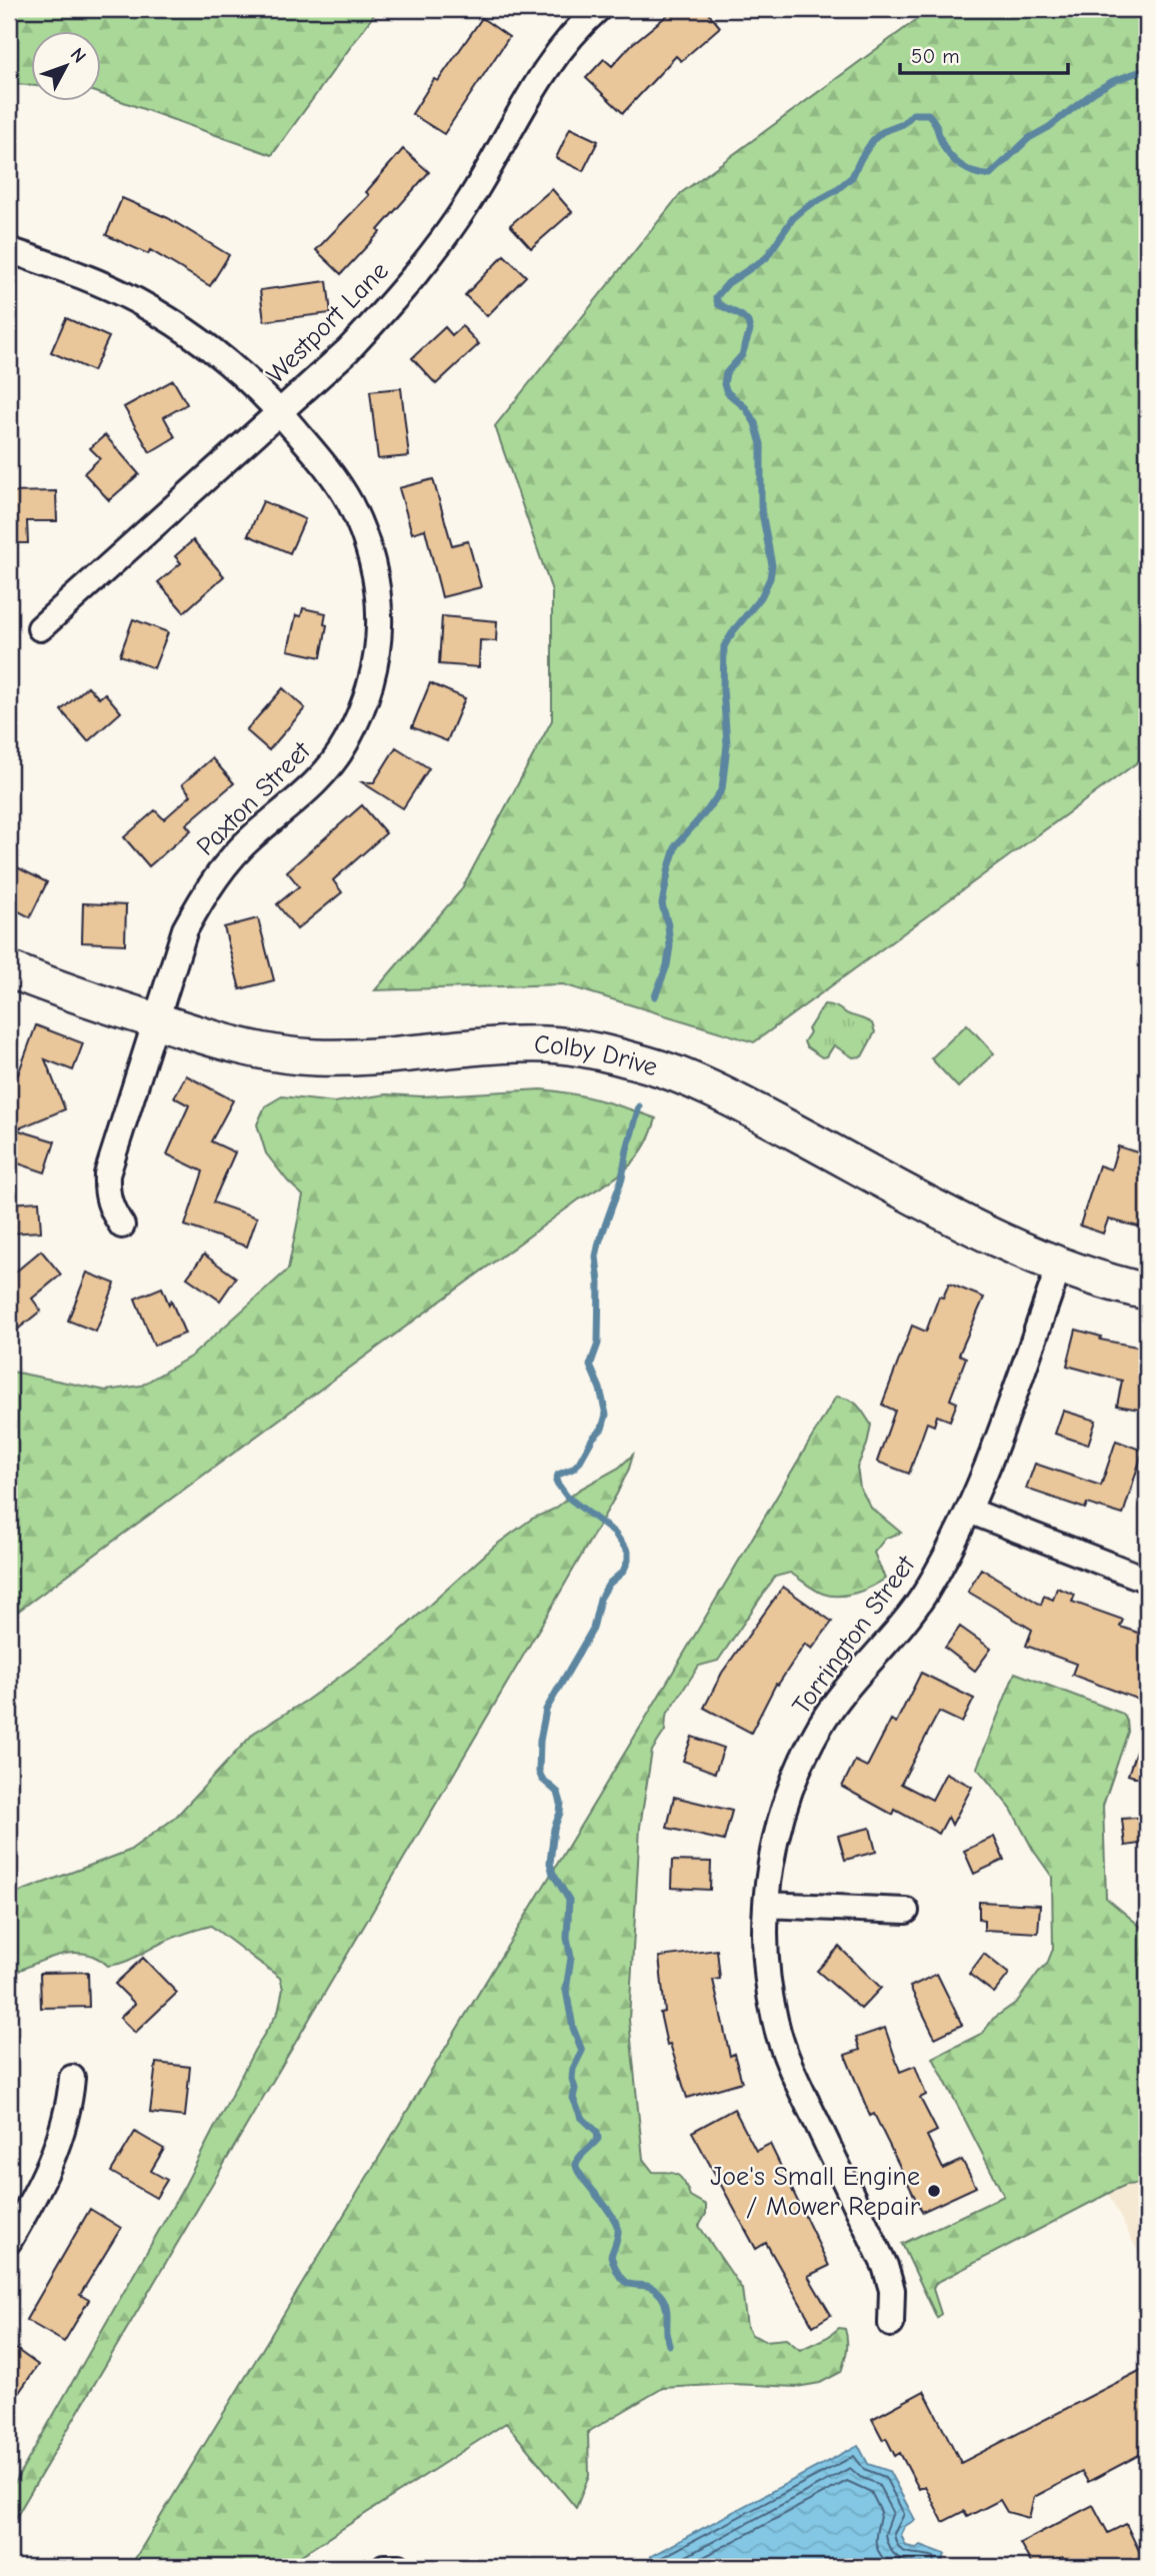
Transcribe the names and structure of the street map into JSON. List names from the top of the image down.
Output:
{
  "streets": {
    "street": [
      "Westport Lane",
      "Paxton Street",
      "Colby Drive",
      "Torrington Street"
    ]
  },
  "crossings": [
    ["Westport Lane", "Paxton Street"],
    ["Paxton Street", "Colby Drive"],
    ["Colby Drive", "Torrington Street"]
  ],
  "places": ["Joe's Small Engine / Mower Repair"],
  "scale_bar": "50 m",
  "north": "top right"
}
